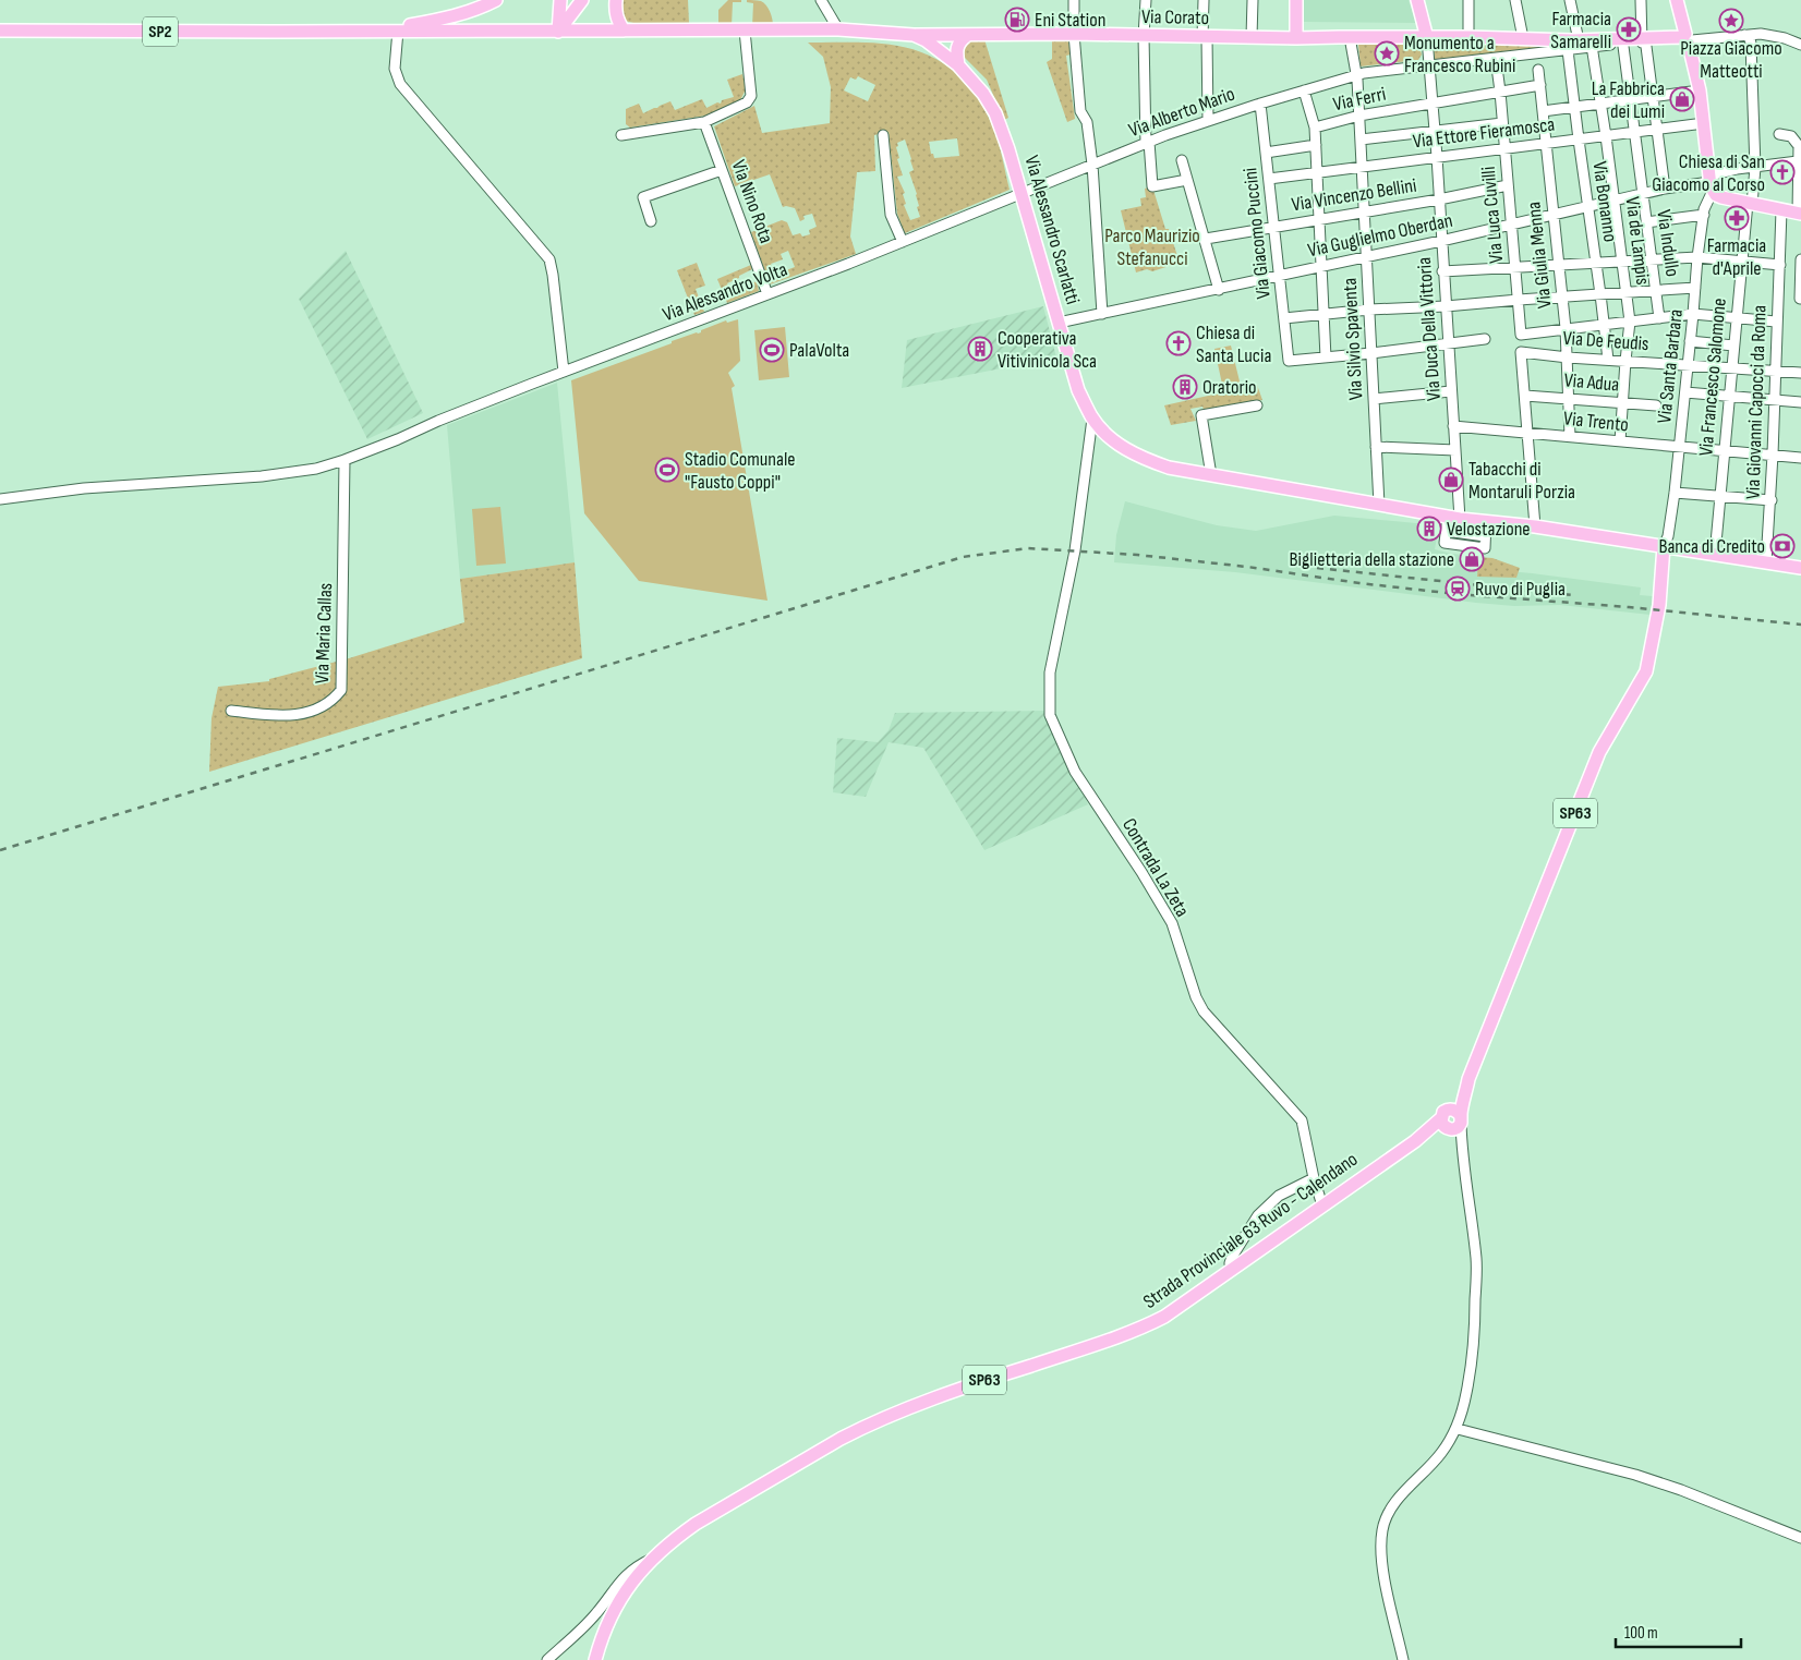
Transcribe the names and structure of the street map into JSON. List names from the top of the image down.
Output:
{
  "streets": {
    "main road": [
      "Via Corato",
      "SP2",
      "Via Alessandro Scarlatti",
      "SP63",
      "Strada Provinciale 63 Ruvo - Calendano"
    ],
    "street": [
      "Via Ferri",
      "Via Alberto Mario",
      "Via Ettore Fieramosca",
      "Via Vincenzo Bellini",
      "Via Nino Rota",
      "Via Bonanno",
      "Via Luca Cuvilli",
      "Via Giacomo Puccini",
      "Via Guglielmo Oberdan",
      "Via de Lampis",
      "Via Indullo",
      "Via Giulia Menna",
      "Via Alessandro Volta",
      "Via Duca Della Vittoria",
      "Via Silvio Spaventa",
      "Via De Feudis",
      "Via Santa Barbara",
      "Via Francesco Salomone",
      "Via Adua",
      "Via Giovanni Capocci da Roma",
      "Via Trento",
      "Via Maria Callas",
      "Contrada La Zeta"
    ]
  },
  "crossings": [
    ["Via Corato", "Via Alberto Mario"],
    ["Via Corato", "Via Bonanno"],
    ["Via Corato", "Via Alessandro Scarlatti"],
    ["Via Corato", "Via Indullo"],
    ["Via Corato", "Via Duca Della Vittoria"],
    ["Via Corato", "Via Silvio Spaventa"],
    ["SP2", "Via Alessandro Scarlatti"],
    ["Via Ferri", "Via Luca Cuvilli"],
    ["Via Ferri", "Via Giulia Menna"],
    ["Via Ferri", "Via Duca Della Vittoria"],
    ["Via Ferri", "Via Silvio Spaventa"],
    ["Via Alberto Mario", "Via Bonanno"],
    ["Via Alberto Mario", "Via Luca Cuvilli"],
    ["Via Alberto Mario", "Via Alessandro Scarlatti"],
    ["Via Alberto Mario", "Via Giacomo Puccini"],
    ["Via Alberto Mario", "Via de Lampis"],
    ["Via Alberto Mario", "Via Indullo"],
    ["Via Alberto Mario", "Via Alessandro Volta"],
    ["Via Alberto Mario", "Via Duca Della Vittoria"],
    ["Via Alberto Mario", "Via Silvio Spaventa"],
    ["Via Ettore Fieramosca", "Via Bonanno"],
    ["Via Ettore Fieramosca", "Via Luca Cuvilli"],
    ["Via Ettore Fieramosca", "Via Giacomo Puccini"],
    ["Via Ettore Fieramosca", "Via de Lampis"],
    ["Via Ettore Fieramosca", "Via Indullo"],
    ["Via Ettore Fieramosca", "Via Giulia Menna"],
    ["Via Ettore Fieramosca", "Via Duca Della Vittoria"],
    ["Via Ettore Fieramosca", "Via Silvio Spaventa"],
    ["Via Vincenzo Bellini", "Via Luca Cuvilli"],
    ["Via Vincenzo Bellini", "Via Giacomo Puccini"],
    ["Via Vincenzo Bellini", "Via Duca Della Vittoria"],
    ["Via Vincenzo Bellini", "Via Silvio Spaventa"],
    ["Via Nino Rota", "Via Alessandro Volta"],
    ["Via Bonanno", "Via Guglielmo Oberdan"],
    ["Via Bonanno", "Via De Feudis"],
    ["Via Luca Cuvilli", "Via Guglielmo Oberdan"],
    ["Via Luca Cuvilli", "Via Giulia Menna"],
    ["Via Alessandro Scarlatti", "Via Guglielmo Oberdan"],
    ["Via Alessandro Scarlatti", "Via Alessandro Volta"],
    ["Via Alessandro Scarlatti", "Via Duca Della Vittoria"],
    ["Via Alessandro Scarlatti", "Via Silvio Spaventa"],
    ["Via Alessandro Scarlatti", "Via Santa Barbara"],
    ["Via Alessandro Scarlatti", "Via Francesco Salomone"],
    ["Via Alessandro Scarlatti", "Via Giovanni Capocci da Roma"],
    ["Via Alessandro Scarlatti", "SP63"],
    ["Via Alessandro Scarlatti", "Contrada La Zeta"],
    ["Via Giacomo Puccini", "Via Guglielmo Oberdan"],
    ["Via Guglielmo Oberdan", "Via de Lampis"],
    ["Via Guglielmo Oberdan", "Via Indullo"],
    ["Via Guglielmo Oberdan", "Via Giulia Menna"],
    ["Via Guglielmo Oberdan", "Via Duca Della Vittoria"],
    ["Via Guglielmo Oberdan", "Via Silvio Spaventa"],
    ["Via Guglielmo Oberdan", "Via Santa Barbara"],
    ["Via Guglielmo Oberdan", "Via Francesco Salomone"],
    ["Via de Lampis", "Via De Feudis"],
    ["Via de Lampis", "Via Adua"],
    ["Via de Lampis", "Via Trento"],
    ["Via Giulia Menna", "Via De Feudis"],
    ["Via Giulia Menna", "Via Adua"],
    ["Via Giulia Menna", "Via Trento"],
    ["Via Alessandro Volta", "Via Maria Callas"],
    ["Via Duca Della Vittoria", "Via Trento"],
    ["Via De Feudis", "Via Santa Barbara"],
    ["Via De Feudis", "Via Francesco Salomone"],
    ["Via De Feudis", "Via Adua"],
    ["Via De Feudis", "Via Giovanni Capocci da Roma"],
    ["Via Santa Barbara", "Via Trento"],
    ["Via Santa Barbara", "SP63"],
    ["Via Francesco Salomone", "Via Trento"],
    ["Via Giovanni Capocci da Roma", "Via Trento"],
    ["SP63", "Strada Provinciale 63 Ruvo - Calendano"],
    ["Contrada La Zeta", "Strada Provinciale 63 Ruvo - Calendano"]
  ],
  "parks": ["Parco Maurizio Stefanucci"],
  "places": {
    "fuel station": ["Eni Station"],
    "place": ["Piazza Giacomo Matteotti", "Monumento a Francesco Rubini"],
    "pharmacy": ["Farmacia Samarelli", "Farmacia d'Aprile"],
    "shop": ["La Fabbrica dei Lumi", "Tabacchi di Montaruli Porzia", "Biglietteria della stazione"],
    "church": ["Chiesa di San Giacomo al Corso", "Chiesa di Santa Lucia"],
    "building": ["Cooperativa Vitivinicola Sca", "Oratorio", "Velostazione"],
    "sports": ["PalaVolta", "Stadio Comunale \"Fausto Coppi\""],
    "bank": ["Banca di Credito"],
    "station": ["Ruvo di Puglia"]
  },
  "scale_bar": "100 m"
}
